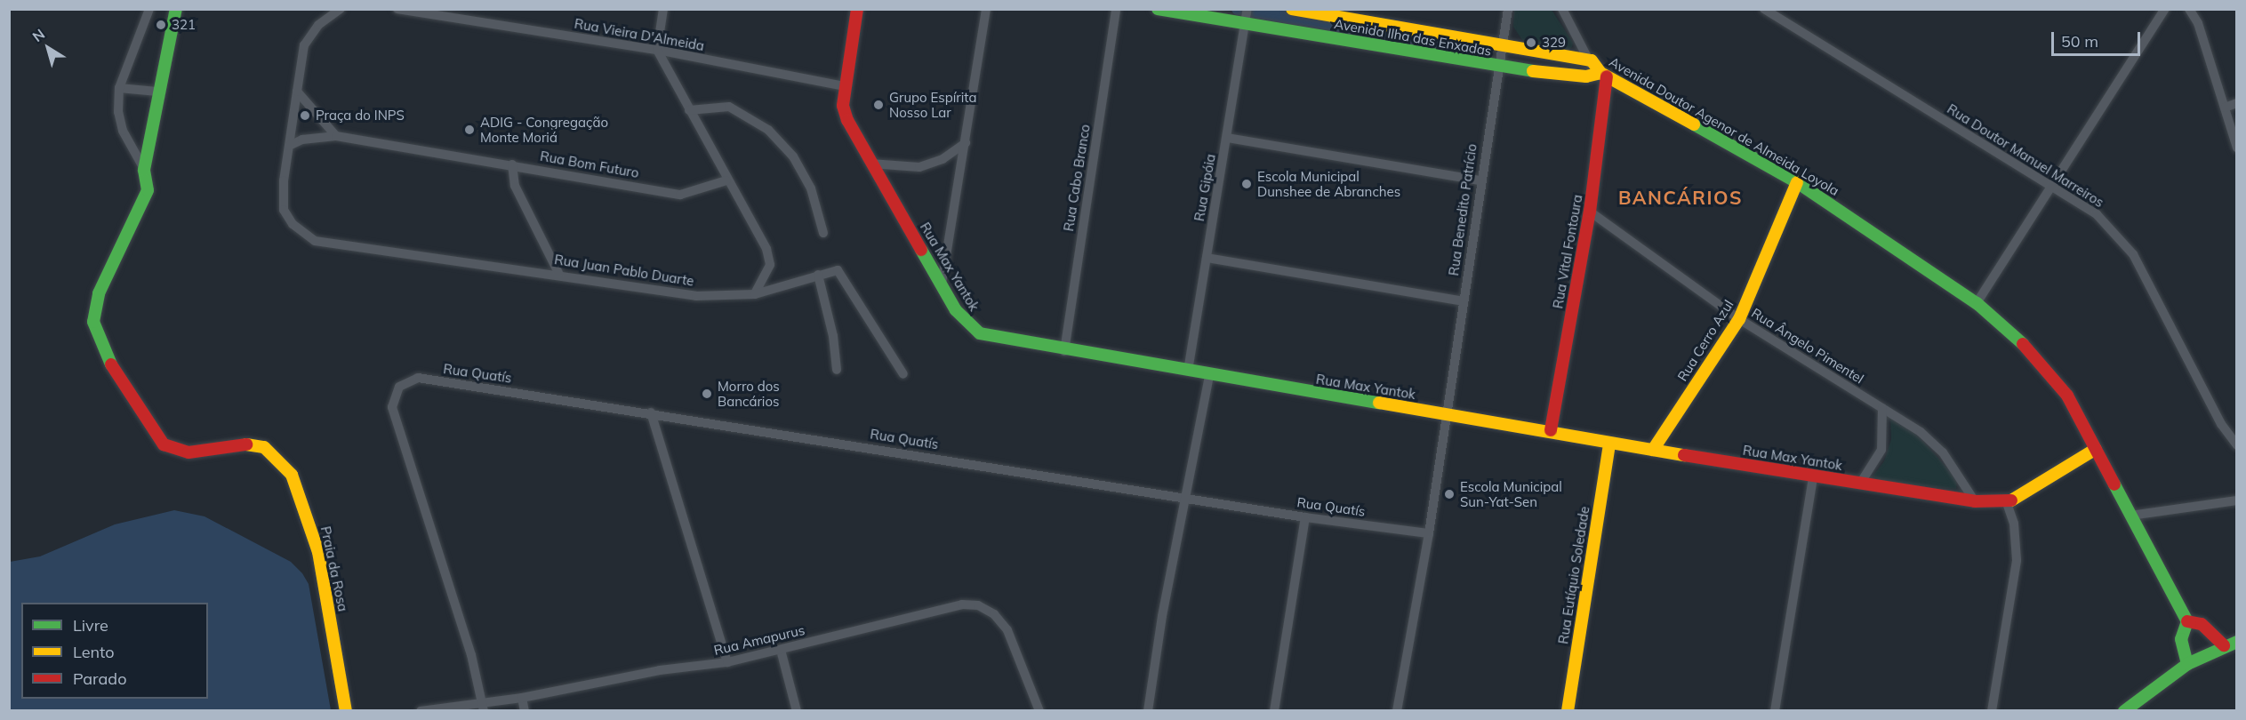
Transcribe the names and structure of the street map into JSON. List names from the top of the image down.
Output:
{
  "streets": {
    "street": [
      "Rua Vieira D'Almeida",
      "Avenida Ilha das Enxadas",
      "Avenida Doutor Agenor de Almeida Loyola",
      "Rua Doutor Manuel Marreiros",
      "Rua Bom Futuro",
      "Rua Cabo Branco",
      "Rua Gipóia",
      "Rua Benedito Patrício",
      "Rua Vital Fontoura",
      "Rua Max Yantok",
      "Rua Juan Pablo Duarte",
      "Rua Cerro Azul",
      "Rua Ângelo Pimentel",
      "Rua Quatís",
      "Praia da Rosa",
      "Rua Eutíquio Soledade",
      "Rua Amapurus"
    ]
  },
  "crossings": [
    ["Rua Vieira D'Almeida", "Rua Max Yantok"],
    ["Avenida Ilha das Enxadas", "Avenida Doutor Agenor de Almeida Loyola"],
    ["Avenida Ilha das Enxadas", "Rua Gipóia"],
    ["Avenida Ilha das Enxadas", "Rua Benedito Patrício"],
    ["Avenida Ilha das Enxadas", "Rua Vital Fontoura"],
    ["Avenida Doutor Agenor de Almeida Loyola", "Rua Vital Fontoura"],
    ["Avenida Doutor Agenor de Almeida Loyola", "Rua Cerro Azul"],
    ["Rua Bom Futuro", "Rua Juan Pablo Duarte"],
    ["Rua Cabo Branco", "Rua Max Yantok"],
    ["Rua Gipóia", "Rua Max Yantok"],
    ["Rua Benedito Patrício", "Rua Max Yantok"],
    ["Rua Benedito Patrício", "Rua Quatís"],
    ["Rua Vital Fontoura", "Rua Max Yantok"],
    ["Rua Vital Fontoura", "Rua Ângelo Pimentel"],
    ["Rua Max Yantok", "Rua Cerro Azul"],
    ["Rua Max Yantok", "Rua Ângelo Pimentel"],
    ["Rua Max Yantok", "Rua Eutíquio Soledade"],
    ["Rua Cerro Azul", "Rua Ângelo Pimentel"],
    ["Rua Quatís", "Rua Amapurus"]
  ],
  "districts": ["BANCÁRIOS"],
  "places": [
    "321",
    "329",
    "Grupo Espírita Nosso Lar",
    "Praça do INPS",
    "ADIG - Congregação Monte Moriá",
    "Escola Municipal Dunshee de Abranches",
    "Morro dos Bancários",
    "Escola Municipal Sun-Yat-Sen"
  ],
  "legend": ["Livre", "Lento", "Parado"],
  "scale_bar": "50 m",
  "north": "top left"
}
